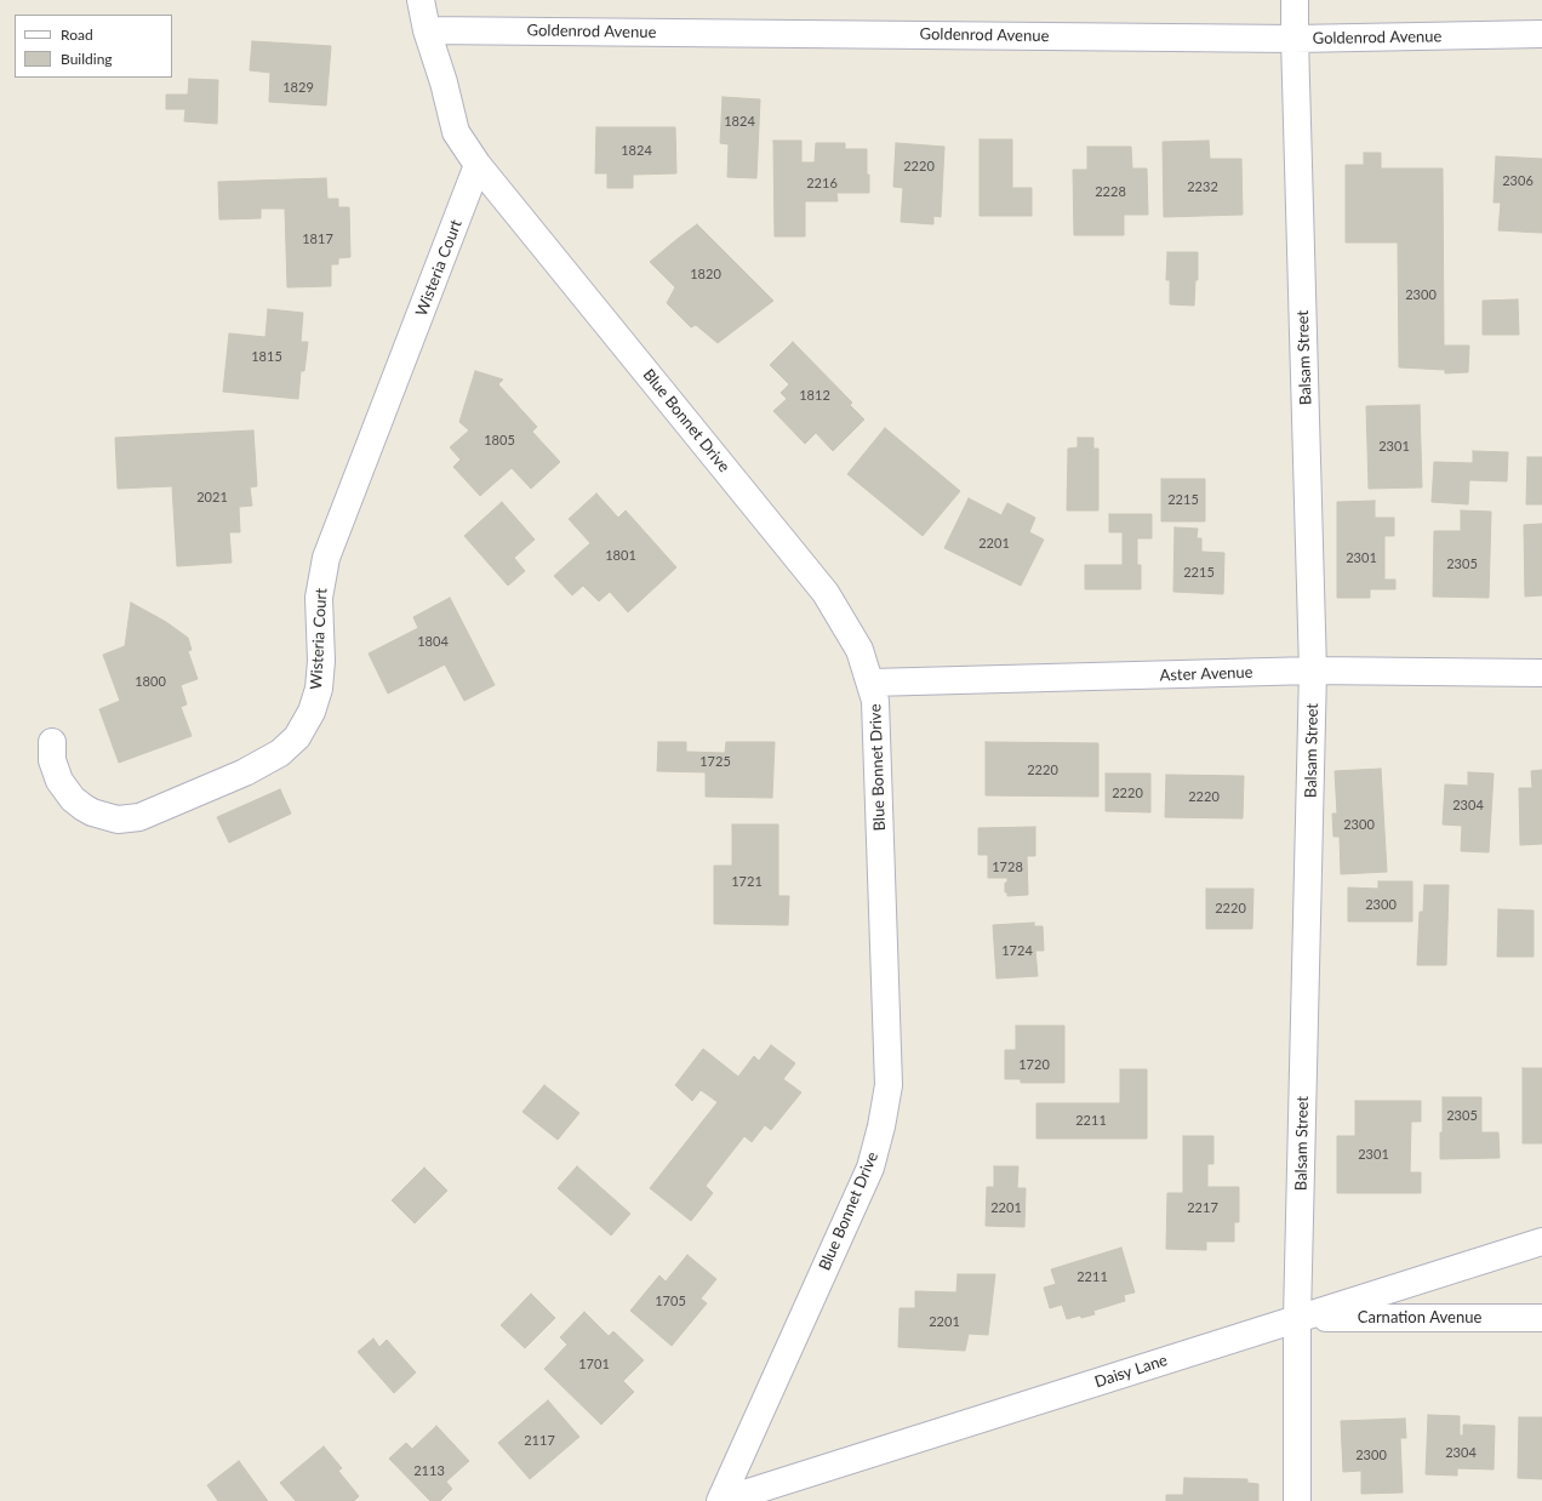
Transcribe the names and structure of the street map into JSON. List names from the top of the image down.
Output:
{
  "streets": {
    "street": [
      "Goldenrod Avenue",
      "Wisteria Court",
      "Balsam Street",
      "Blue Bonnet Drive",
      "Aster Avenue",
      "Carnation Avenue",
      "Daisy Lane"
    ]
  },
  "crossings": [
    ["Goldenrod Avenue", "Balsam Street"],
    ["Goldenrod Avenue", "Blue Bonnet Drive"],
    ["Wisteria Court", "Blue Bonnet Drive"],
    ["Balsam Street", "Aster Avenue"],
    ["Balsam Street", "Carnation Avenue"],
    ["Balsam Street", "Daisy Lane"],
    ["Blue Bonnet Drive", "Aster Avenue"],
    ["Blue Bonnet Drive", "Daisy Lane"],
    ["Carnation Avenue", "Daisy Lane"]
  ],
  "house_numbers": [
    "1829",
    "1824",
    "1824",
    "2220",
    "2306",
    "2216",
    "2232",
    "2228",
    "1817",
    "1820",
    "2300",
    "1815",
    "1812",
    "1805",
    "2301",
    "2021",
    "2215",
    "2201",
    "1801",
    "2301",
    "2305",
    "2215",
    "1804",
    "1800",
    "1725",
    "2220",
    "2220",
    "2220",
    "2304",
    "2300",
    "1728",
    "1721",
    "2300",
    "2220",
    "1724",
    "1720",
    "2305",
    "2211",
    "2301",
    "2201",
    "2217",
    "2211",
    "1705",
    "2201",
    "1701",
    "2117",
    "2304",
    "2300",
    "2113"
  ],
  "legend": ["Road", "Building"]
}
